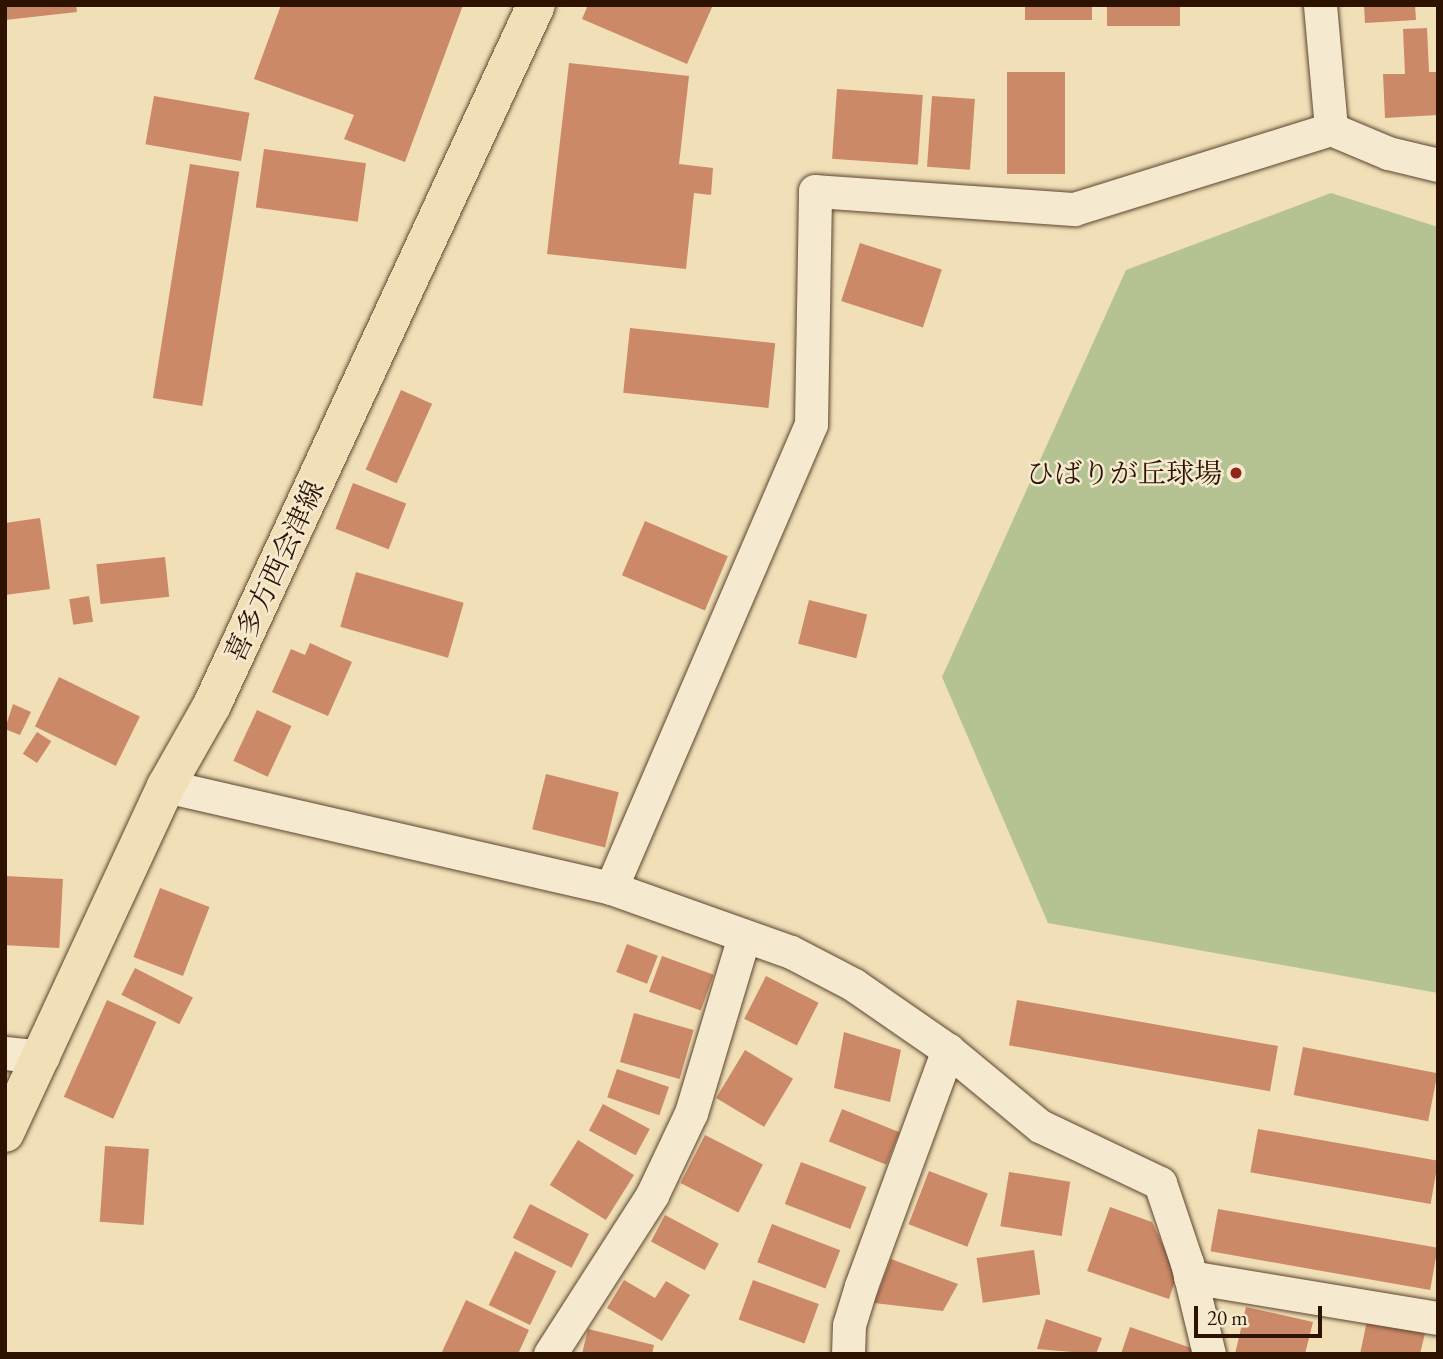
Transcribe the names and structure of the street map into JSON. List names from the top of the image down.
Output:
{
  "streets": {
    "main road": ["喜多方西会津線"]
  },
  "places": ["ひばりが丘球場"],
  "scale_bar": "20 m"
}
